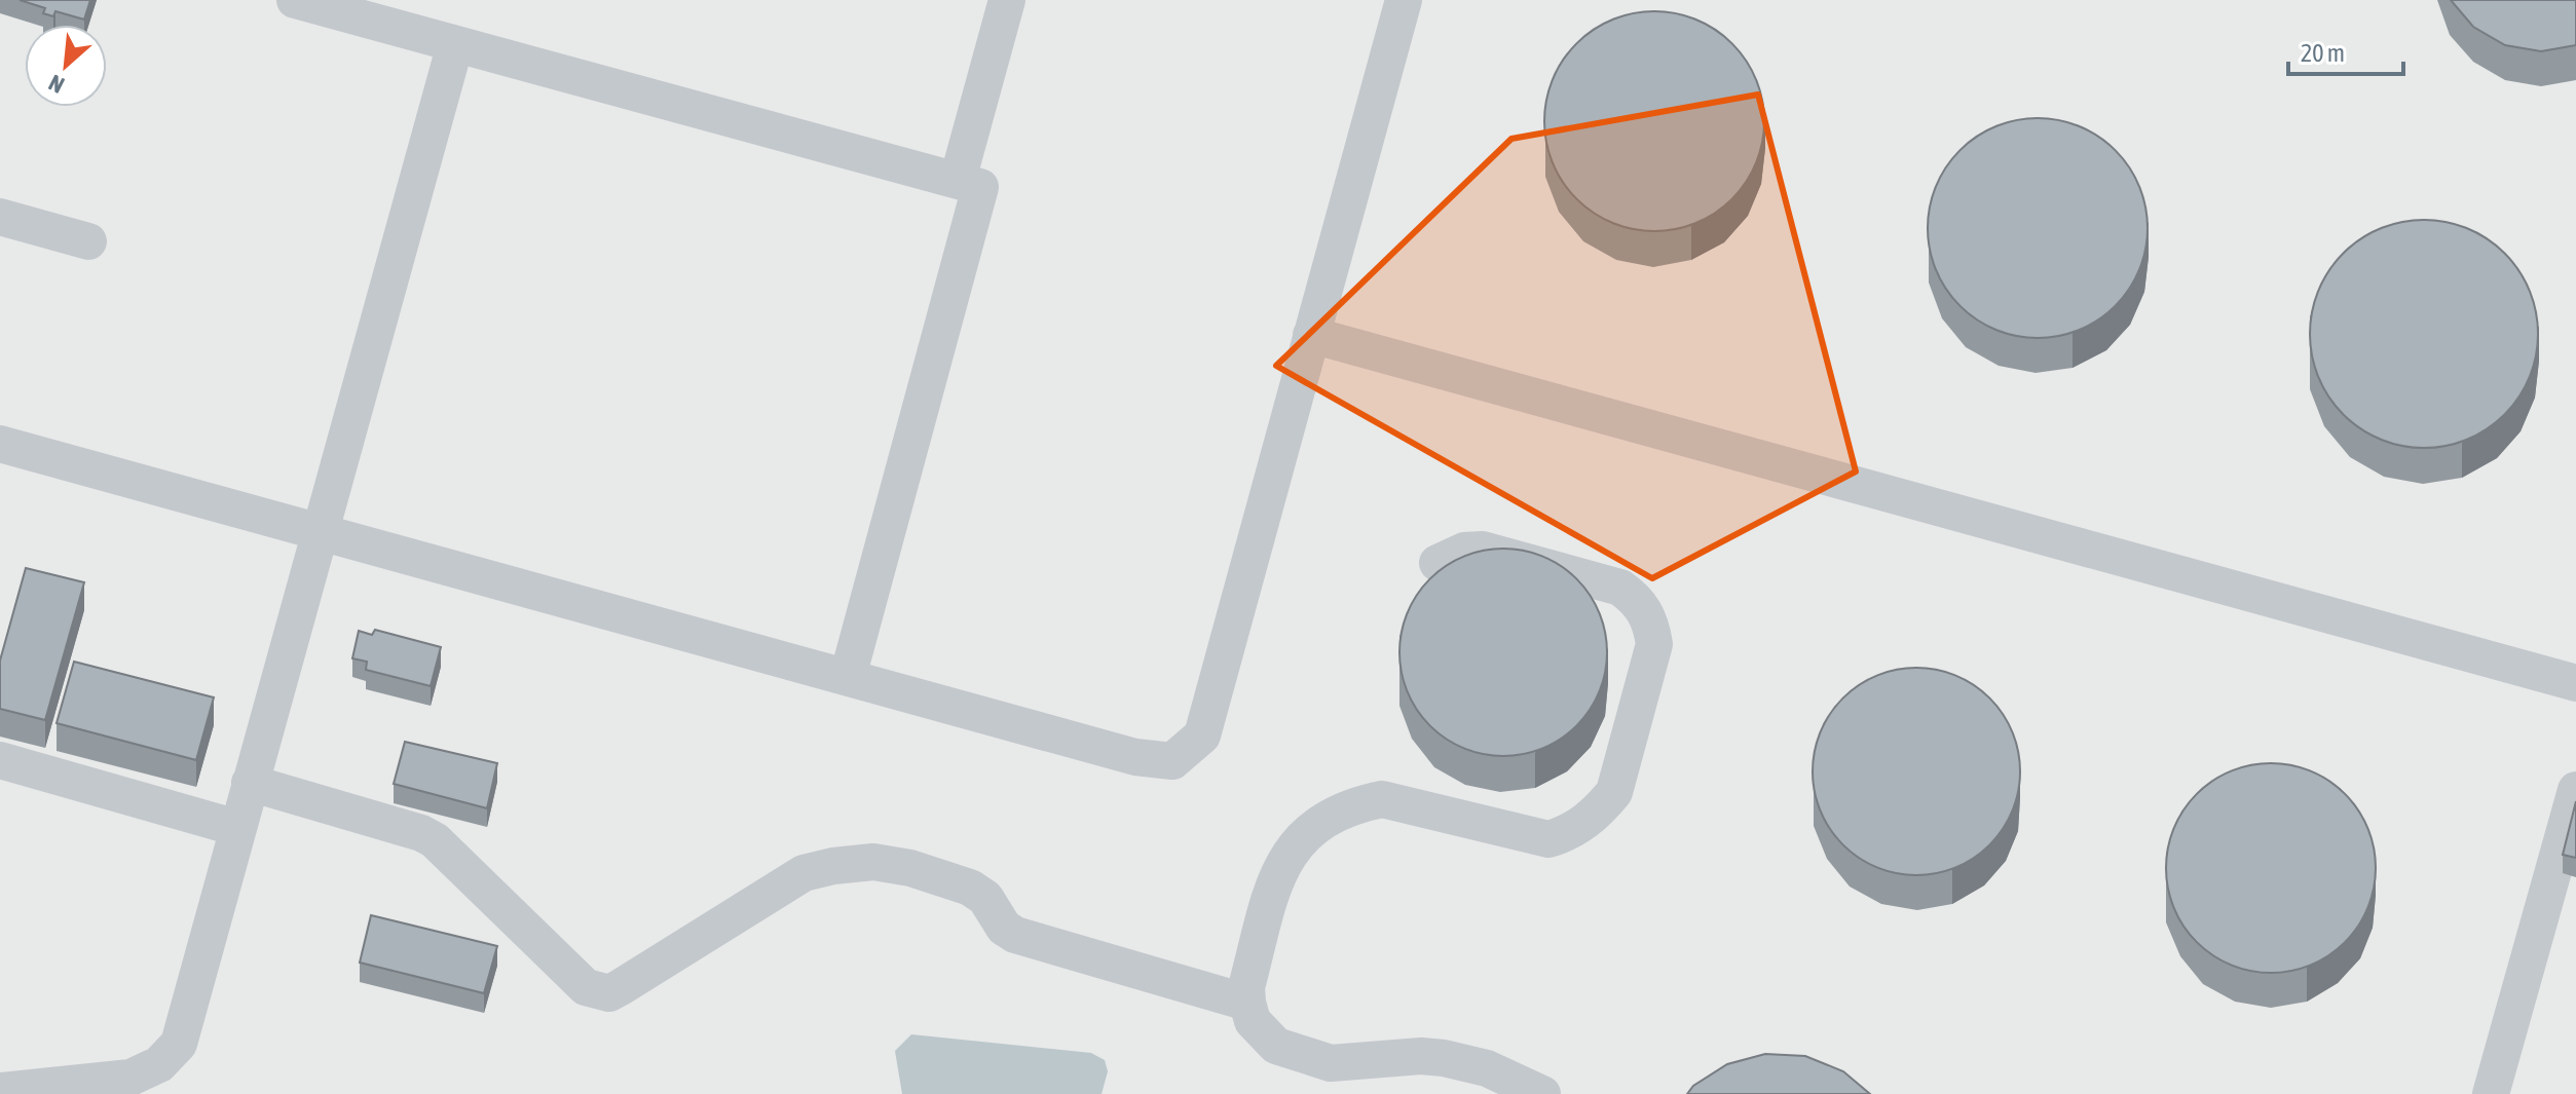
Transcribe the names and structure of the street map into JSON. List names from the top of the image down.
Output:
{
  "scale_bar": "20 m",
  "north": "bottom left"
}
